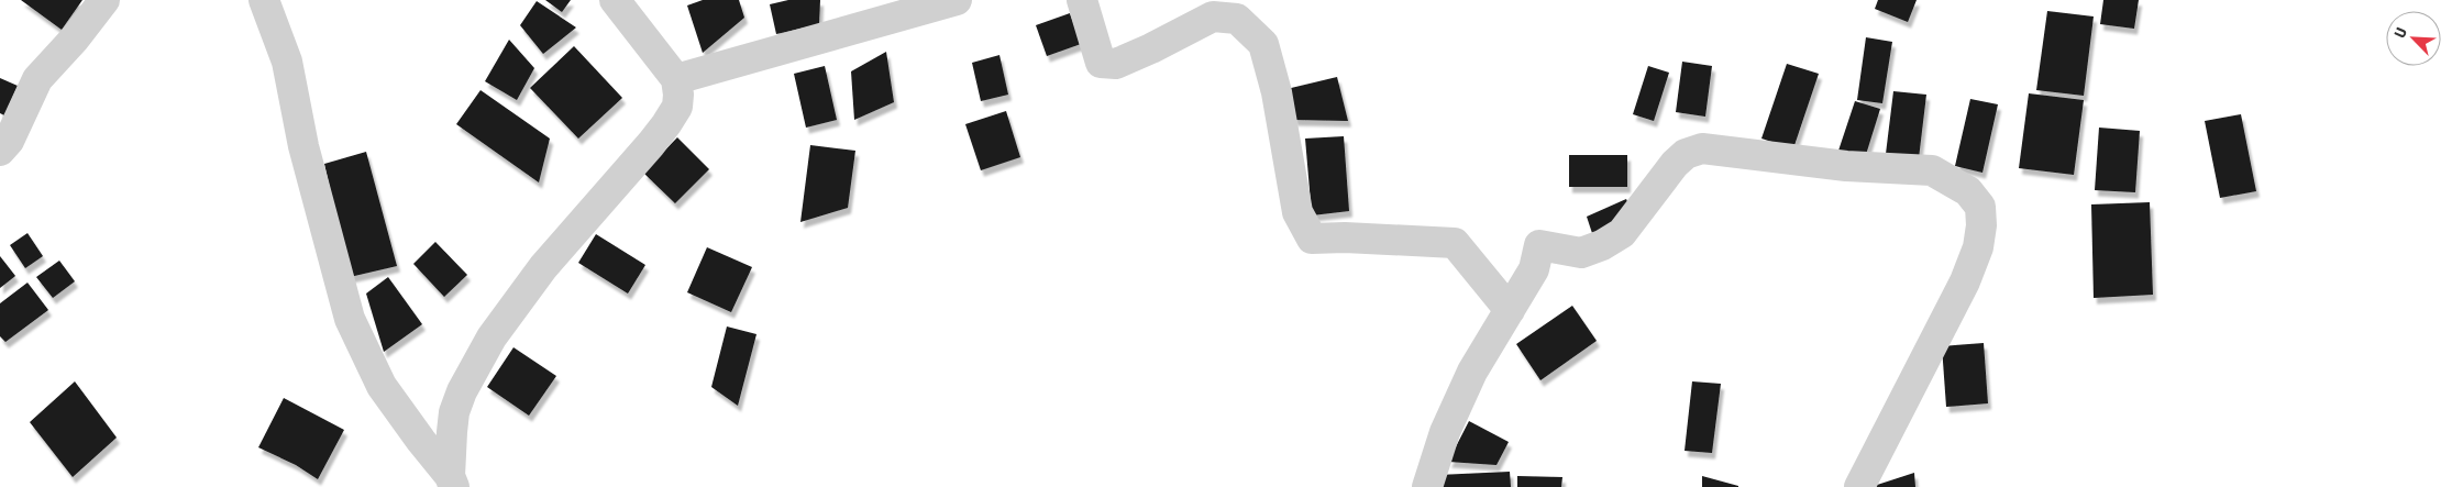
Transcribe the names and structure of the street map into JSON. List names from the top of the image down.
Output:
{
  "north": "top left"
}
